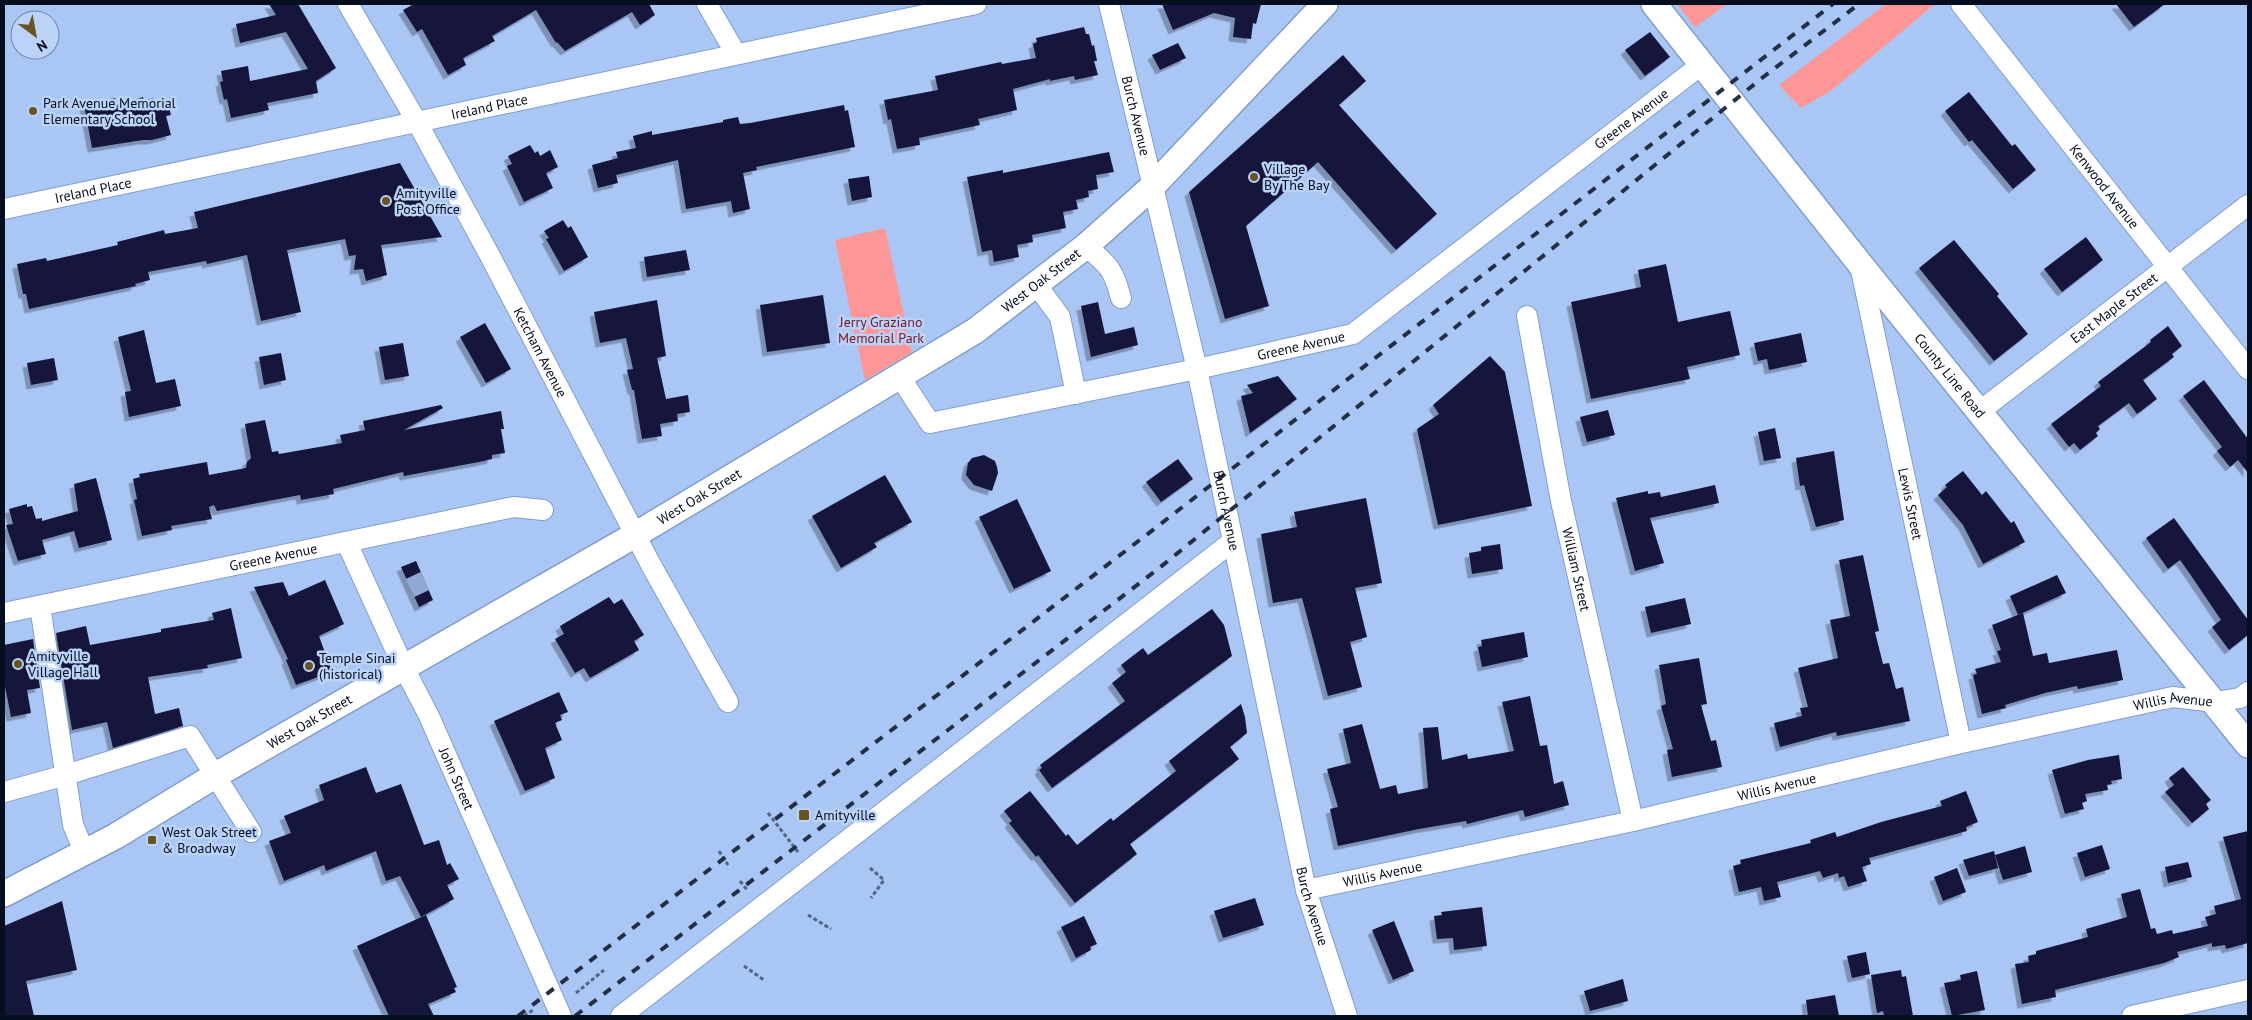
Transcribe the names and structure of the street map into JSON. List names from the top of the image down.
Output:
{
  "streets": {
    "main road": ["West Oak Street", "County Line Road"],
    "street": [
      "Ireland Place",
      "Burch Avenue",
      "Greene Avenue",
      "Kenwood Avenue",
      "East Maple Street",
      "Ketcham Avenue",
      "Lewis Street",
      "William Street",
      "Willis Avenue",
      "John Street"
    ]
  },
  "crossings": [
    ["Ireland Place", "Ketcham Avenue"],
    ["Burch Avenue", "Greene Avenue"],
    ["Burch Avenue", "West Oak Street"],
    ["Burch Avenue", "Willis Avenue"],
    ["Greene Avenue", "West Oak Street"],
    ["Greene Avenue", "County Line Road"],
    ["Greene Avenue", "John Street"],
    ["Kenwood Avenue", "East Maple Street"],
    ["West Oak Street", "Ketcham Avenue"],
    ["West Oak Street", "John Street"],
    ["East Maple Street", "County Line Road"],
    ["County Line Road", "Lewis Street"],
    ["County Line Road", "Willis Avenue"],
    ["Lewis Street", "Willis Avenue"],
    ["William Street", "Willis Avenue"]
  ],
  "parks": ["Jerry Graziano Memorial Park"],
  "places": {
    "other": [
      "Park Avenue Memorial Elementary School",
      "Village By The Bay",
      "Amityville Post Office",
      "Amityville Village Hall",
      "Temple Sinai (historical)"
    ],
    "transit": ["Amityville", "West Oak Street & Broadway"]
  },
  "north": "bottom right"
}
